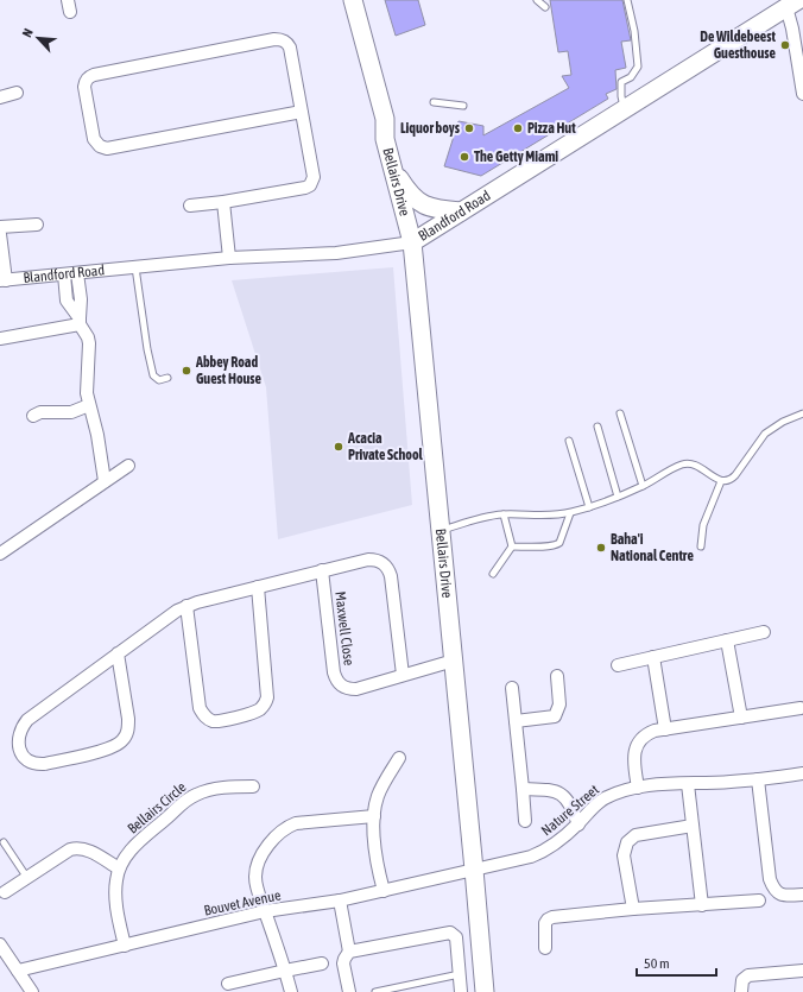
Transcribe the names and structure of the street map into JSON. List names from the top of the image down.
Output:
{
  "streets": {
    "street": [
      "Bellairs Drive",
      "Blandford Road",
      "Maxwell Close",
      "Bellairs Circle",
      "Nature Street",
      "Bouvet Avenue"
    ]
  },
  "crossings": [
    ["Bellairs Drive", "Blandford Road"],
    ["Bellairs Drive", "Maxwell Close"],
    ["Bellairs Drive", "Nature Street"],
    ["Bellairs Drive", "Bouvet Avenue"],
    ["Bellairs Circle", "Bouvet Avenue"],
    ["Nature Street", "Bouvet Avenue"]
  ],
  "places": [
    "De Wildebeest Guesthouse",
    "Liquor boys",
    "Pizza Hut",
    "The Getty Miami",
    "Abbey Road Guest House",
    "Acacia Private School",
    "Baha'i National Centre"
  ],
  "scale_bar": "50 m",
  "north": "top left"
}
